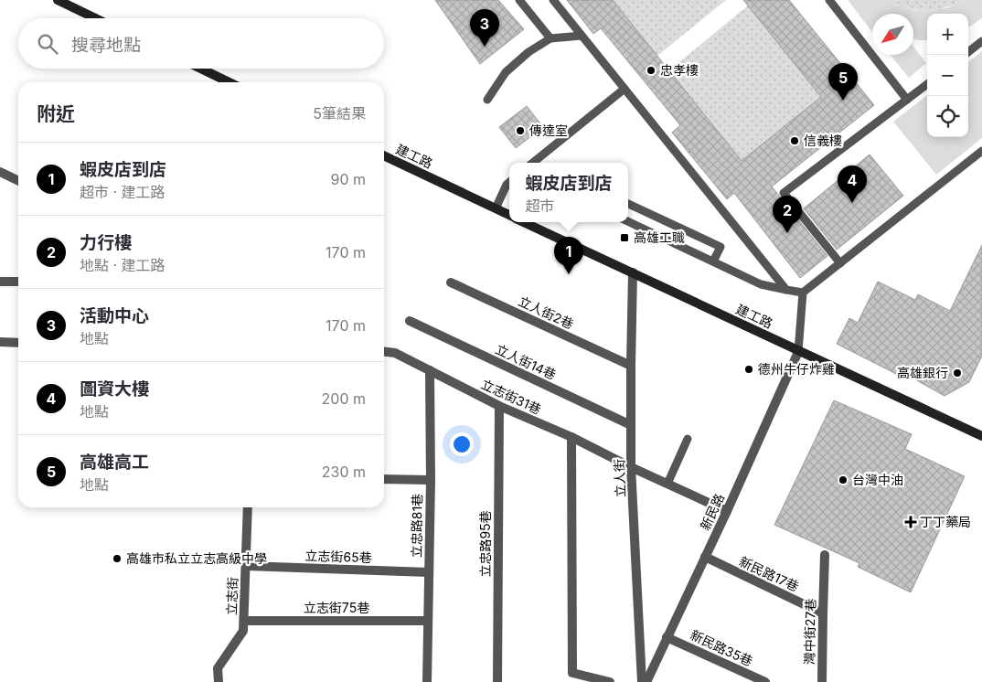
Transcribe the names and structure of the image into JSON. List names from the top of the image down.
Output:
{
  "streets": {
    "street": [
      "建工路",
      "立人街2巷",
      "立人街14巷",
      "立志街31巷",
      "立人街",
      "新民路",
      "立忠路81巷",
      "立忠路95巷",
      "立志街65巷",
      "新民路17巷",
      "立志街",
      "立志街75巷",
      "灣中街27巷",
      "新民路35巷"
    ]
  },
  "crossings": [
    ["建工路", "立人街"],
    ["建工路", "新民路"],
    ["立人街2巷", "立人街"],
    ["立人街14巷", "立人街"],
    ["立志街31巷", "立人街"],
    ["立志街31巷", "新民路"],
    ["立志街31巷", "立忠路81巷"],
    ["立志街31巷", "立忠路95巷"],
    ["新民路", "新民路17巷"],
    ["新民路", "新民路35巷"],
    ["立忠路81巷", "立志街65巷"],
    ["立忠路81巷", "立志街75巷"],
    ["立志街65巷", "立志街"],
    ["新民路17巷", "灣中街27巷"],
    ["立志街", "立志街75巷"]
  ],
  "places": {
    "other": [
      "忠孝樓",
      "傳達室",
      "信義樓",
      "德州牛仔炸雞",
      "高雄銀行",
      "台灣中油",
      "高雄市私立立志高級中學"
    ],
    "transit": ["高雄工職"],
    "health": ["丁丁藥局"]
  },
  "north": "bottom left",
  "page": {
    "pins": [
      "3",
      "5",
      "4",
      "2",
      "1"
    ],
    "map_buttons": ["+", "−"],
    "search": "搜尋地點",
    "heading": ["附近", "5筆結果"],
    "list": [
      {
        "mark": "1",
        "name": "蝦皮店到店",
        "note": "超市 · 建工路",
        "value": "90 m"
      },
      {
        "mark": "2",
        "name": "力行樓",
        "note": "地點 · 建工路",
        "value": "170 m"
      },
      {
        "mark": "3",
        "name": "活動中心",
        "note": "地點",
        "value": "170 m"
      },
      {
        "mark": "4",
        "name": "圖資大樓",
        "note": "地點",
        "value": "200 m"
      },
      {
        "mark": "5",
        "name": "高雄高工",
        "note": "地點",
        "value": "230 m"
      }
    ],
    "popup": ["蝦皮店到店", "超市"]
  }
}
